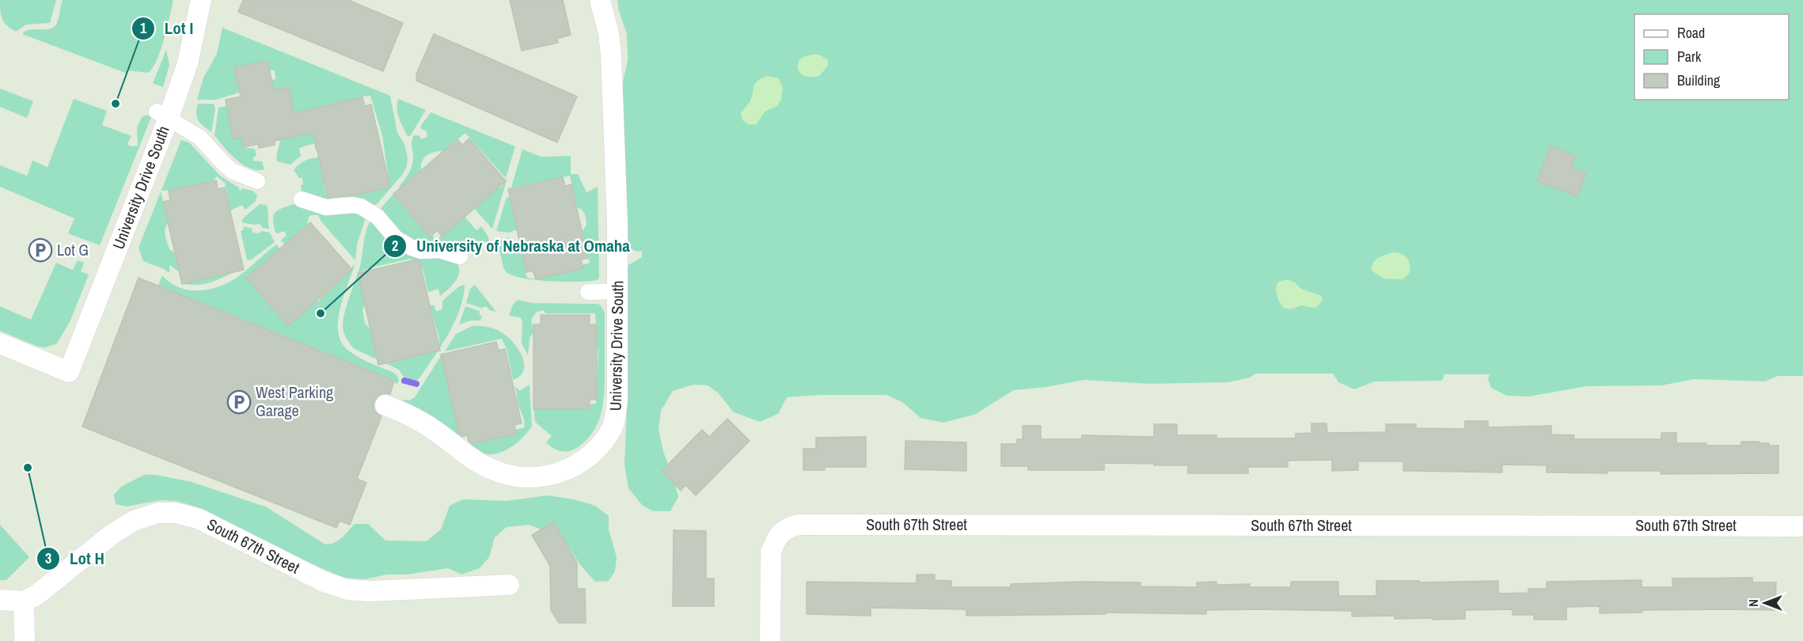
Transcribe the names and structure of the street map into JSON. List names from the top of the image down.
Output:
{
  "streets": {
    "street": ["University Drive South", "South 67th Street"]
  },
  "places": {
    "other": ["Lot I", "University of Nebraska at Omaha", "Lot H"],
    "parking": ["Lot G", "West Parking Garage"]
  },
  "legend": ["Road", "Park", "Building"],
  "north": "left"
}
